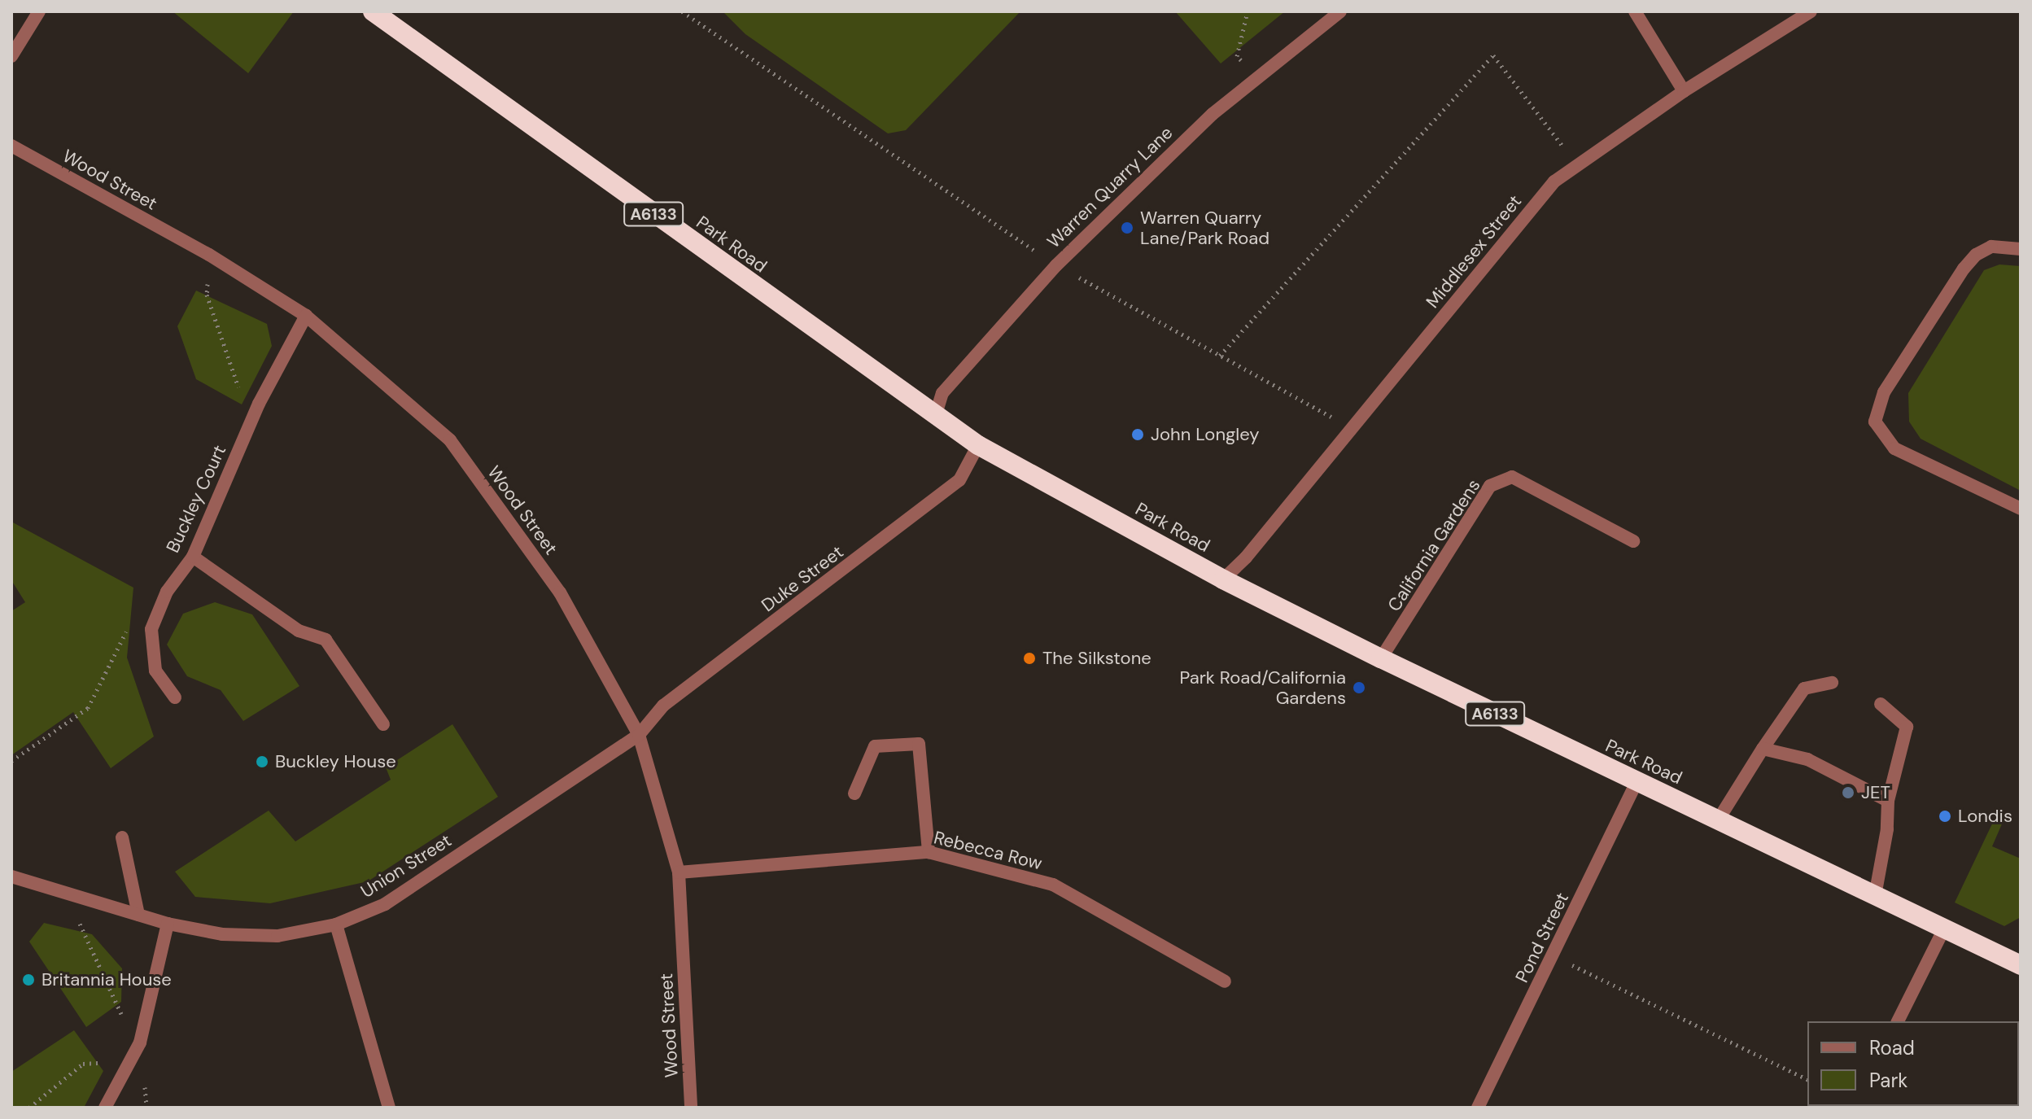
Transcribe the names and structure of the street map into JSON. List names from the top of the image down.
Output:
{
  "streets": {
    "highway": ["A6133", "Park Road"],
    "street": [
      "Wood Street",
      "Warren Quarry Lane",
      "Middlesex Street",
      "Buckley Court",
      "California Gardens",
      "Duke Street",
      "Rebecca Row",
      "Union Street",
      "Pond Street"
    ]
  },
  "crossings": [
    ["Wood Street", "Buckley Court"],
    ["Wood Street", "Duke Street"],
    ["Wood Street", "Rebecca Row"],
    ["Wood Street", "Union Street"],
    ["Warren Quarry Lane", "Park Road"],
    ["Park Road", "Middlesex Street"],
    ["Park Road", "California Gardens"],
    ["Park Road", "Duke Street"],
    ["Park Road", "Pond Street"],
    ["Duke Street", "Union Street"]
  ],
  "places": [
    "Warren Quarry Lane/Park Road",
    "John Longley",
    "The Silkstone",
    "Park Road/California Gardens",
    "Buckley House",
    "JET",
    "Londis",
    "Britannia House"
  ],
  "legend": ["Road", "Park"]
}
